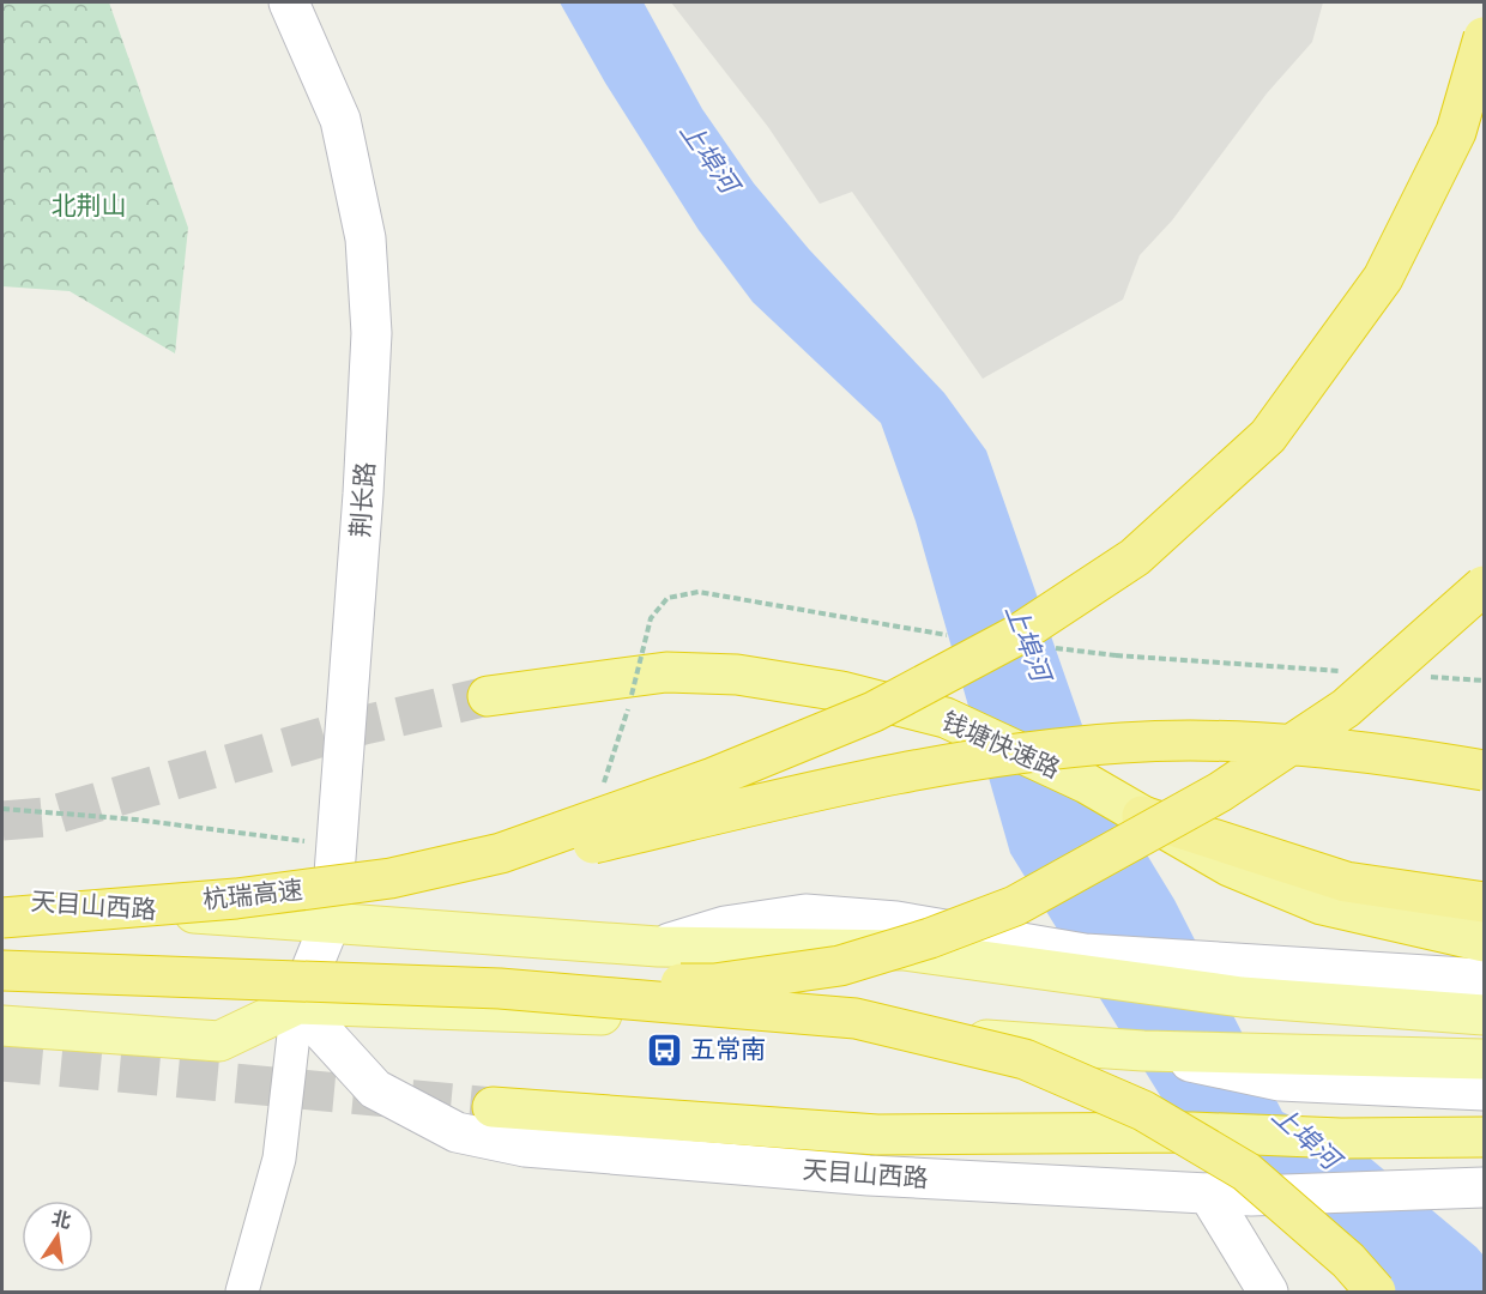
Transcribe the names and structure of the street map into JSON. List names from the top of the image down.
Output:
{
  "streets": {
    "highway": ["钱塘快速路", "杭瑞高速"],
    "main road": ["荆长路", "天目山西路"]
  },
  "crossings": [
    ["荆长路", "天目山西路"]
  ],
  "water": ["上埠河"],
  "parks": ["北荆山"],
  "places": {
    "bus stop": ["五常南"]
  },
  "north": "top"
}
